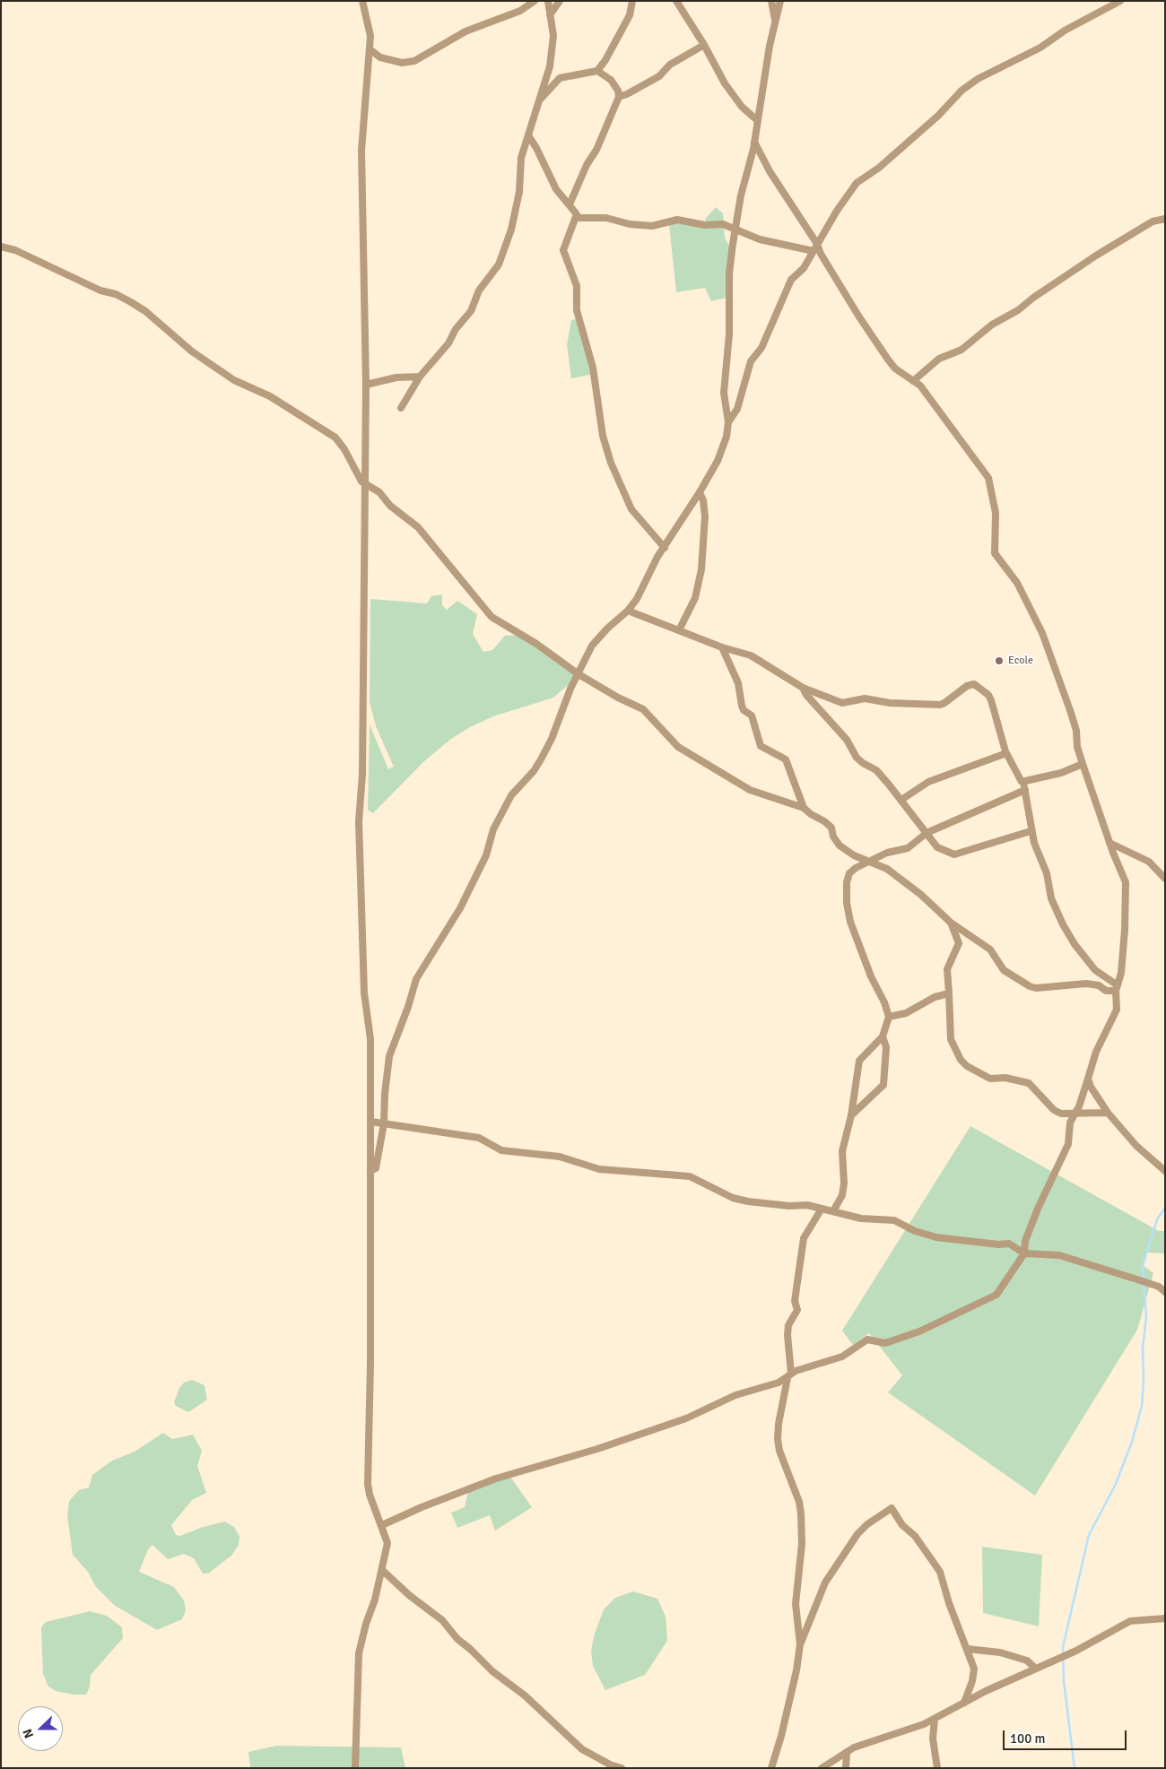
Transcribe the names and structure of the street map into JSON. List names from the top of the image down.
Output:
{
  "places": ["Ecole"],
  "scale_bar": "100 m",
  "north": "left"
}
